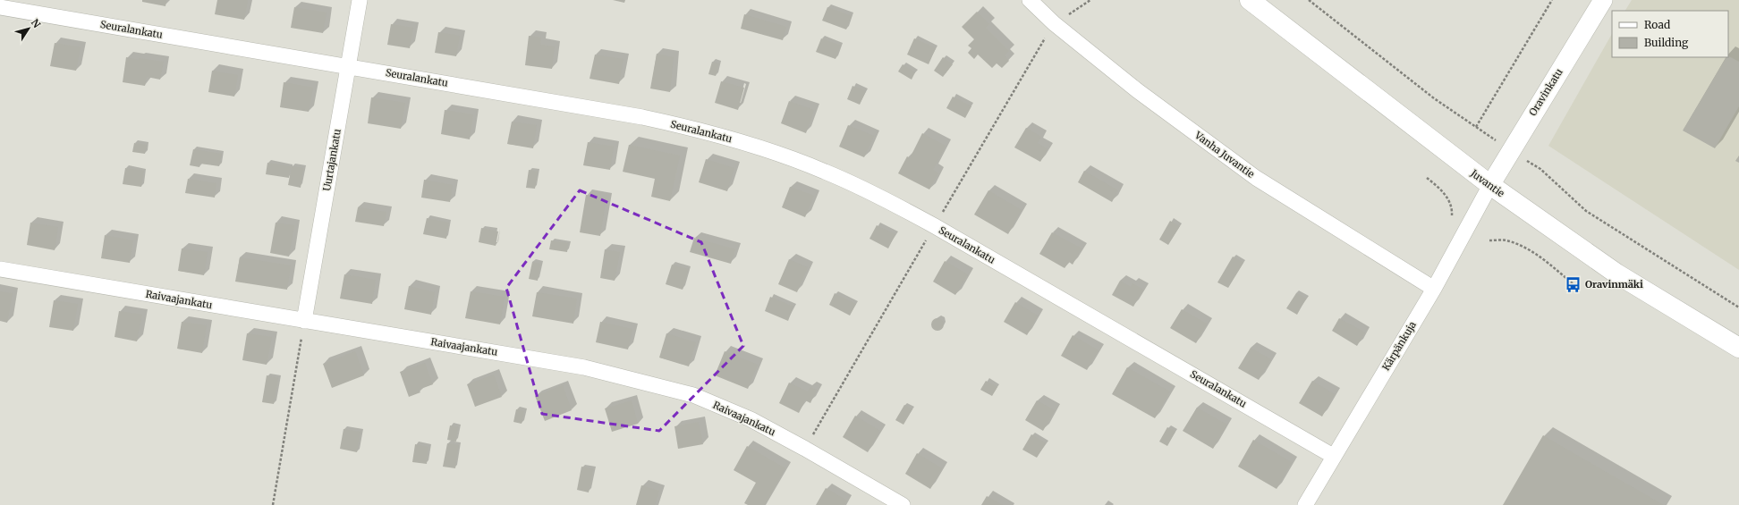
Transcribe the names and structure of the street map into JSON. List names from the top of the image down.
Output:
{
  "streets": {
    "main road": ["Juvantie"],
    "street": [
      "Seuralankatu",
      "Oravinkatu",
      "Vanha Juvantie",
      "Uurtajankatu",
      "Raivaajankatu",
      "Kärpänkuja"
    ]
  },
  "crossings": [
    ["Seuralankatu", "Uurtajankatu"],
    ["Seuralankatu", "Kärpänkuja"],
    ["Oravinkatu", "Juvantie"],
    ["Oravinkatu", "Kärpänkuja"],
    ["Vanha Juvantie", "Kärpänkuja"],
    ["Uurtajankatu", "Raivaajankatu"],
    ["Juvantie", "Kärpänkuja"]
  ],
  "places": {
    "bus stop": ["Oravinmäki"]
  },
  "legend": ["Road", "Building"],
  "north": "top right"
}
